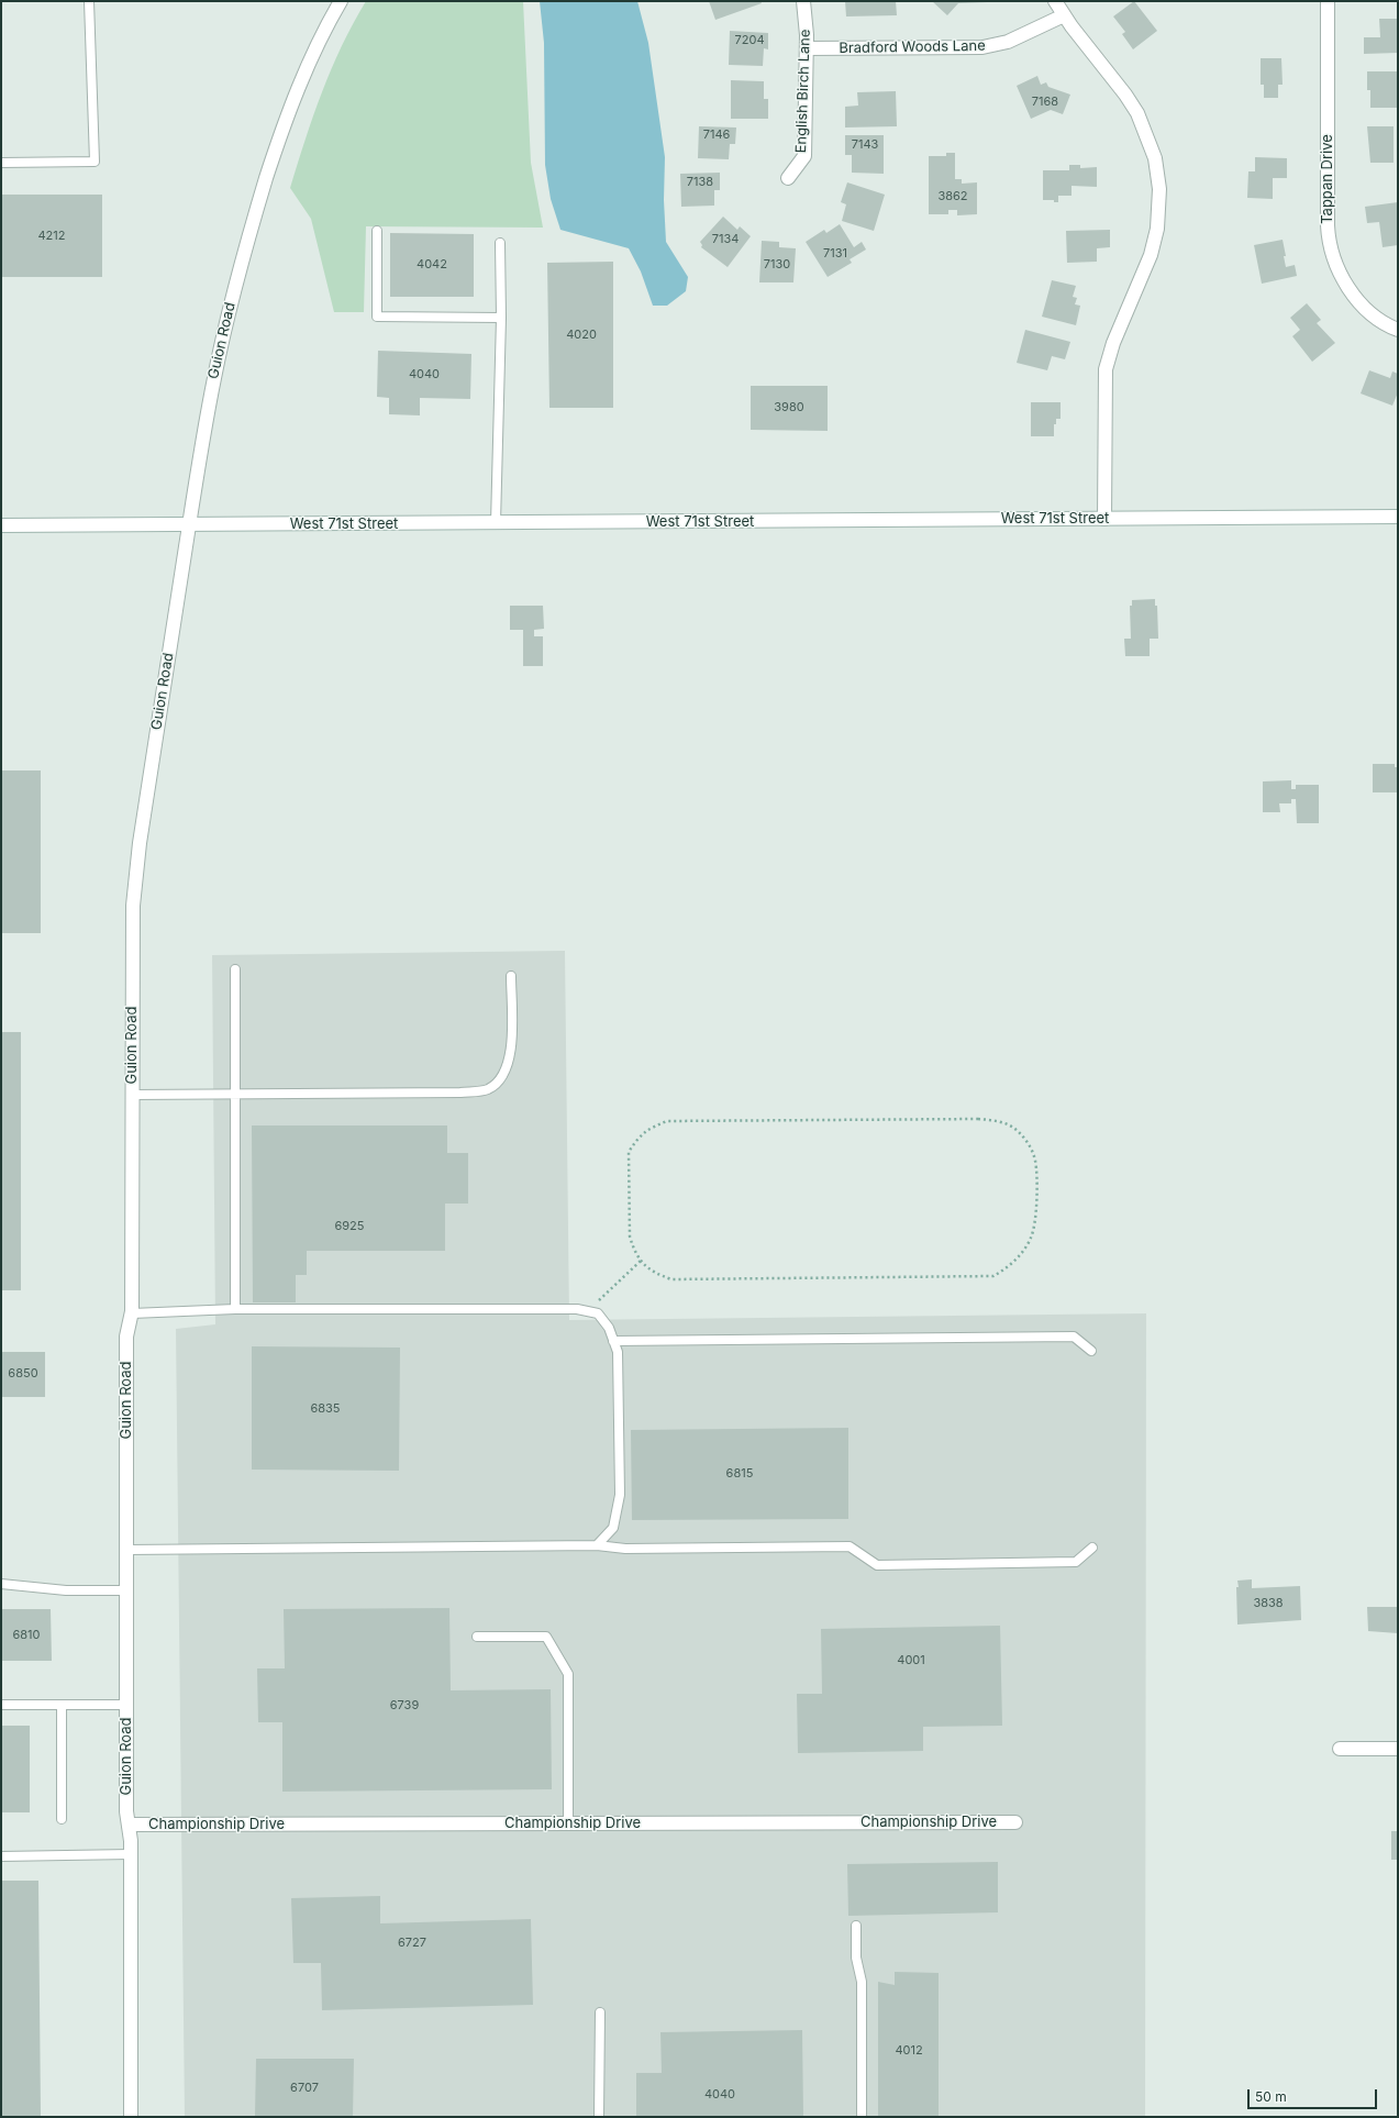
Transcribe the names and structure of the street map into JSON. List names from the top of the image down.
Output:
{
  "streets": {
    "street": [
      "Bradford Woods Lane",
      "English Birch Lane",
      "Tappan Drive",
      "Guion Road",
      "West 71st Street",
      "Championship Drive"
    ]
  },
  "crossings": [
    ["Bradford Woods Lane", "English Birch Lane"],
    ["Guion Road", "West 71st Street"],
    ["Guion Road", "Championship Drive"]
  ],
  "house_numbers": [
    "7204",
    "7168",
    "7146",
    "7143",
    "7138",
    "3862",
    "4212",
    "7134",
    "7131",
    "4042",
    "7130",
    "4020",
    "4040",
    "3980",
    "6925",
    "6850",
    "6835",
    "6815",
    "3838",
    "6810",
    "4001",
    "6739",
    "6727",
    "4012",
    "6707",
    "4040"
  ],
  "scale_bar": "50 m"
}
